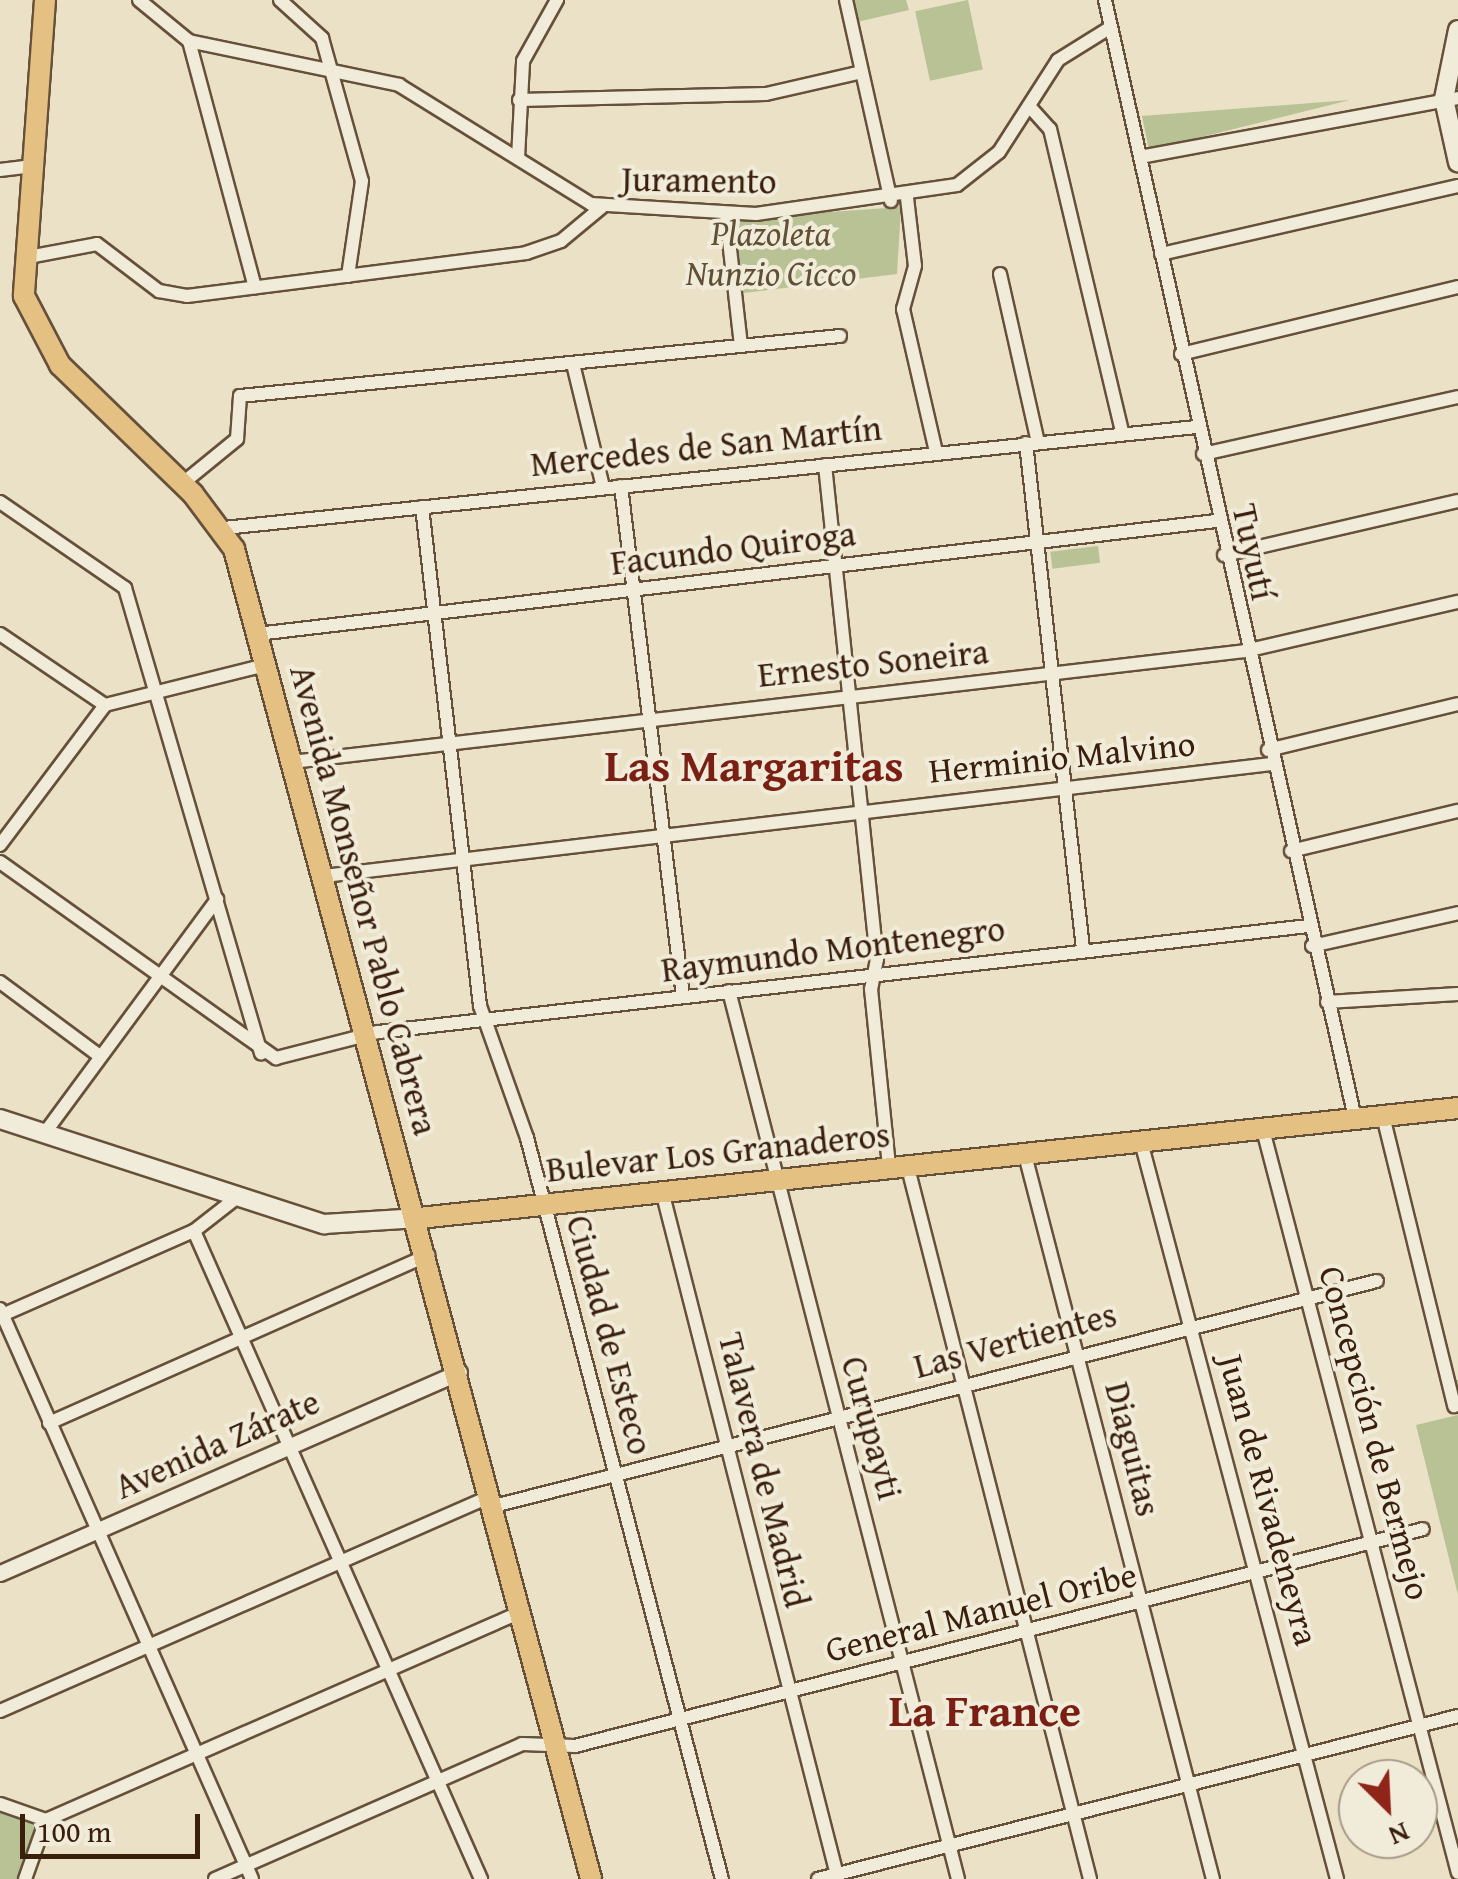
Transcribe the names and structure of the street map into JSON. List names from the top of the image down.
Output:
{
  "streets": {
    "main road": ["Avenida Monseñor Pablo Cabrera", "Bulevar Los Granaderos"],
    "street": [
      "Juramento",
      "Mercedes de San Martín",
      "Facundo Quiroga",
      "Tuyutí",
      "Ernesto Soneira",
      "Herminio Malvino",
      "Raymundo Montenegro",
      "Ciudad de Esteco",
      "Las Vertientes",
      "Curupayti",
      "Concepción de Bermejo",
      "Avenida Zárate",
      "Diaguitas",
      "Talavera de Madrid",
      "Juan de Rivadeneyra",
      "General Manuel Oribe"
    ]
  },
  "crossings": [
    ["Juramento", "Tuyutí"],
    ["Mercedes de San Martín", "Tuyutí"],
    ["Mercedes de San Martín", "Avenida Monseñor Pablo Cabrera"],
    ["Mercedes de San Martín", "Ciudad de Esteco"],
    ["Facundo Quiroga", "Tuyutí"],
    ["Facundo Quiroga", "Avenida Monseñor Pablo Cabrera"],
    ["Facundo Quiroga", "Ciudad de Esteco"],
    ["Tuyutí", "Ernesto Soneira"],
    ["Tuyutí", "Herminio Malvino"],
    ["Tuyutí", "Raymundo Montenegro"],
    ["Tuyutí", "Bulevar Los Granaderos"],
    ["Ernesto Soneira", "Avenida Monseñor Pablo Cabrera"],
    ["Ernesto Soneira", "Ciudad de Esteco"],
    ["Herminio Malvino", "Avenida Monseñor Pablo Cabrera"],
    ["Herminio Malvino", "Ciudad de Esteco"],
    ["Avenida Monseñor Pablo Cabrera", "Raymundo Montenegro"],
    ["Avenida Monseñor Pablo Cabrera", "Bulevar Los Granaderos"],
    ["Avenida Monseñor Pablo Cabrera", "Las Vertientes"],
    ["Avenida Monseñor Pablo Cabrera", "Avenida Zárate"],
    ["Avenida Monseñor Pablo Cabrera", "General Manuel Oribe"],
    ["Raymundo Montenegro", "Ciudad de Esteco"],
    ["Raymundo Montenegro", "Curupayti"],
    ["Bulevar Los Granaderos", "Ciudad de Esteco"],
    ["Bulevar Los Granaderos", "Curupayti"],
    ["Bulevar Los Granaderos", "Concepción de Bermejo"],
    ["Bulevar Los Granaderos", "Diaguitas"],
    ["Bulevar Los Granaderos", "Talavera de Madrid"],
    ["Bulevar Los Granaderos", "Juan de Rivadeneyra"],
    ["Ciudad de Esteco", "Las Vertientes"],
    ["Ciudad de Esteco", "General Manuel Oribe"],
    ["Las Vertientes", "Curupayti"],
    ["Las Vertientes", "Concepción de Bermejo"],
    ["Las Vertientes", "Diaguitas"],
    ["Las Vertientes", "Talavera de Madrid"],
    ["Las Vertientes", "Juan de Rivadeneyra"],
    ["Curupayti", "General Manuel Oribe"],
    ["Concepción de Bermejo", "General Manuel Oribe"],
    ["Diaguitas", "General Manuel Oribe"],
    ["Talavera de Madrid", "General Manuel Oribe"],
    ["Juan de Rivadeneyra", "General Manuel Oribe"]
  ],
  "districts": ["Las Margaritas", "La France"],
  "parks": ["Plazoleta Nunzio Cicco"],
  "scale_bar": "100 m",
  "north": "bottom right"
}
